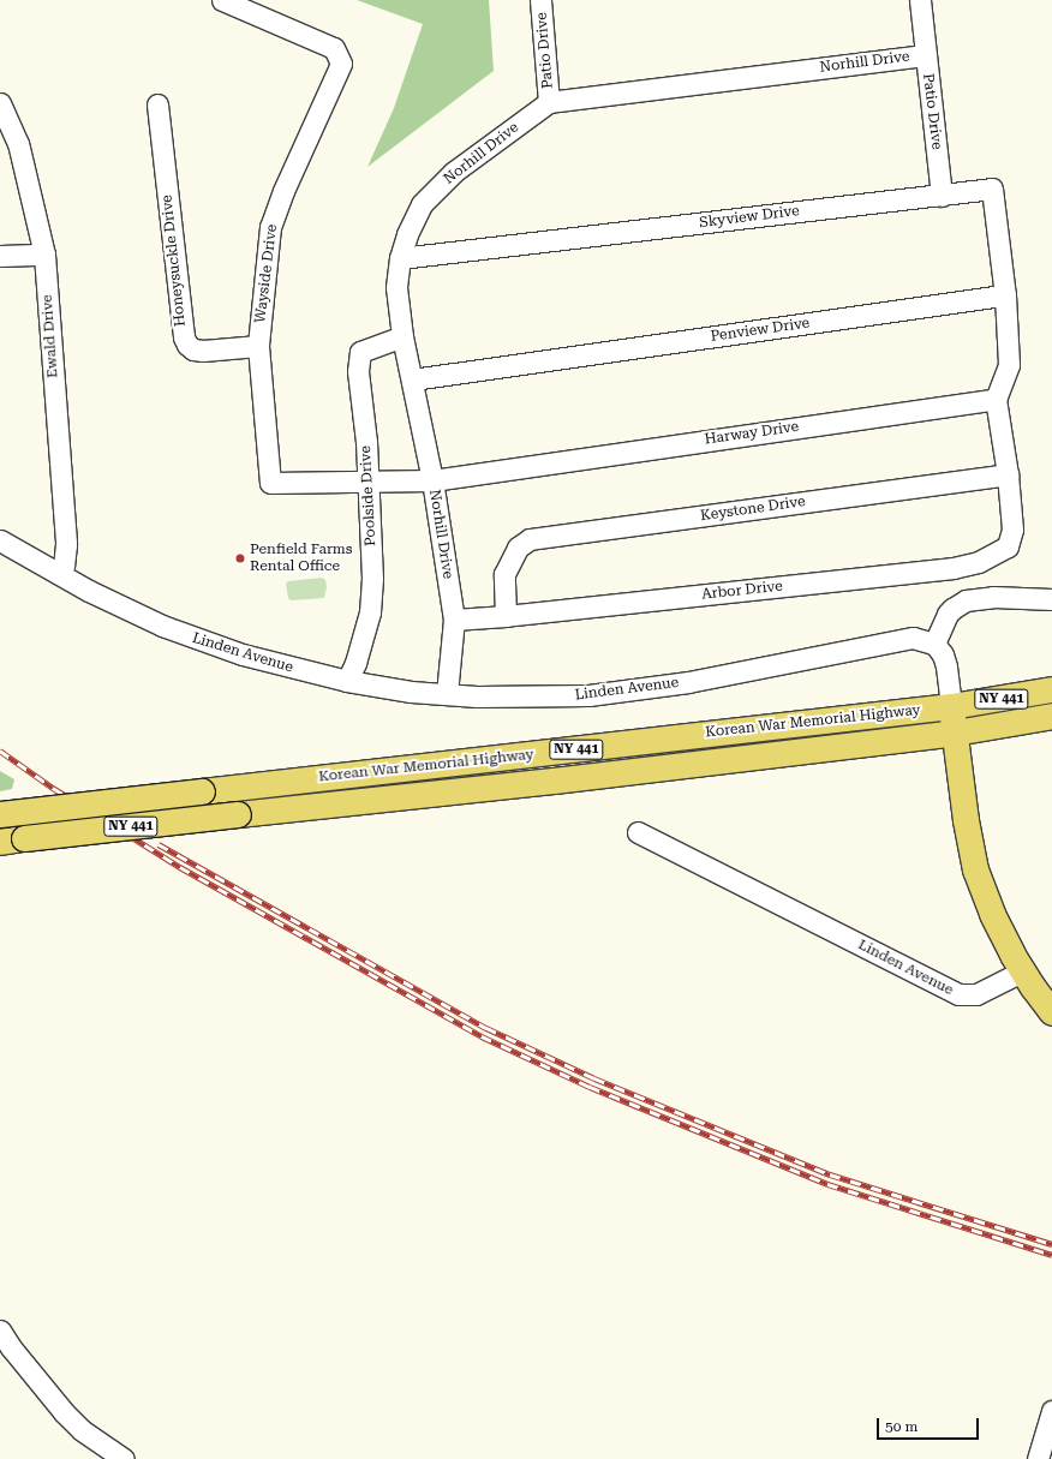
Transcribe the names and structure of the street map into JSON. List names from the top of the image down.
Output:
{
  "streets": {
    "main road": ["NY 441", "Korean War Memorial Highway"],
    "street": [
      "Patio Drive",
      "Norhill Drive",
      "Skyview Drive",
      "Honeysuckle Drive",
      "Wayside Drive",
      "Penview Drive",
      "Ewald Drive",
      "Harway Drive",
      "Poolside Drive",
      "Keystone Drive",
      "Arbor Drive",
      "Linden Avenue"
    ]
  },
  "crossings": [
    ["Patio Drive", "Norhill Drive"],
    ["Patio Drive", "Skyview Drive"],
    ["Norhill Drive", "Skyview Drive"],
    ["Norhill Drive", "Penview Drive"],
    ["Norhill Drive", "Harway Drive"],
    ["Norhill Drive", "Poolside Drive"],
    ["Norhill Drive", "Arbor Drive"],
    ["Norhill Drive", "Linden Avenue"],
    ["Skyview Drive", "Penview Drive"],
    ["Honeysuckle Drive", "Wayside Drive"],
    ["Wayside Drive", "Harway Drive"],
    ["Wayside Drive", "Poolside Drive"],
    ["Ewald Drive", "Linden Avenue"],
    ["Harway Drive", "Poolside Drive"],
    ["Poolside Drive", "Linden Avenue"],
    ["Keystone Drive", "Arbor Drive"]
  ],
  "places": ["Penfield Farms Rental Office"],
  "scale_bar": "50 m"
}
